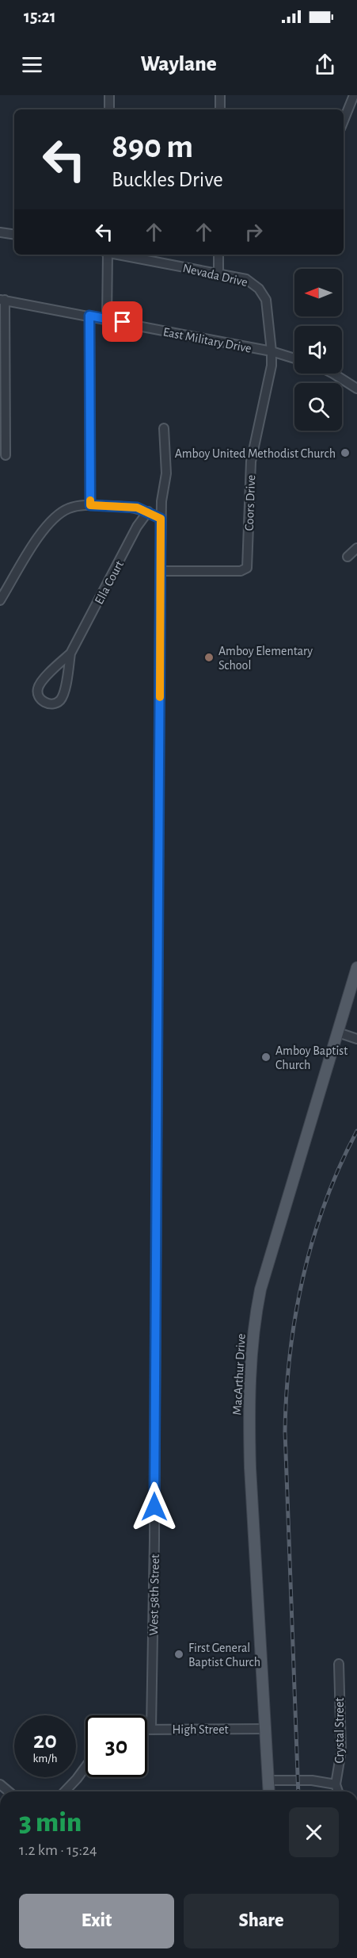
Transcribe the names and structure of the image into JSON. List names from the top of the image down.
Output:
{
  "streets": {
    "main road": ["MacArthur Drive"],
    "street": [
      "Nevada Drive",
      "East Military Drive",
      "Coors Drive",
      "Ella Court",
      "West 58th Street",
      "High Street",
      "Crystal Street"
    ]
  },
  "crossings": [
    ["Nevada Drive", "East Military Drive"],
    ["Nevada Drive", "Coors Drive"],
    ["East Military Drive", "Coors Drive"],
    ["Coors Drive", "West 58th Street"],
    ["MacArthur Drive", "High Street"],
    ["West 58th Street", "High Street"]
  ],
  "places": [
    "Amboy United Methodist Church",
    "Amboy Elementary School",
    "Amboy Baptist Church",
    "First General Baptist Church"
  ],
  "north": "left",
  "page": {
    "status": "15:21",
    "header": "Waylane",
    "turn": ["890 m", "Buckles Drive"],
    "speed": "20 km/h",
    "limit": "30",
    "heading": ["3 min", "1.2 km · 15:24"],
    "buttons": ["Exit", "Share"]
  }
}
